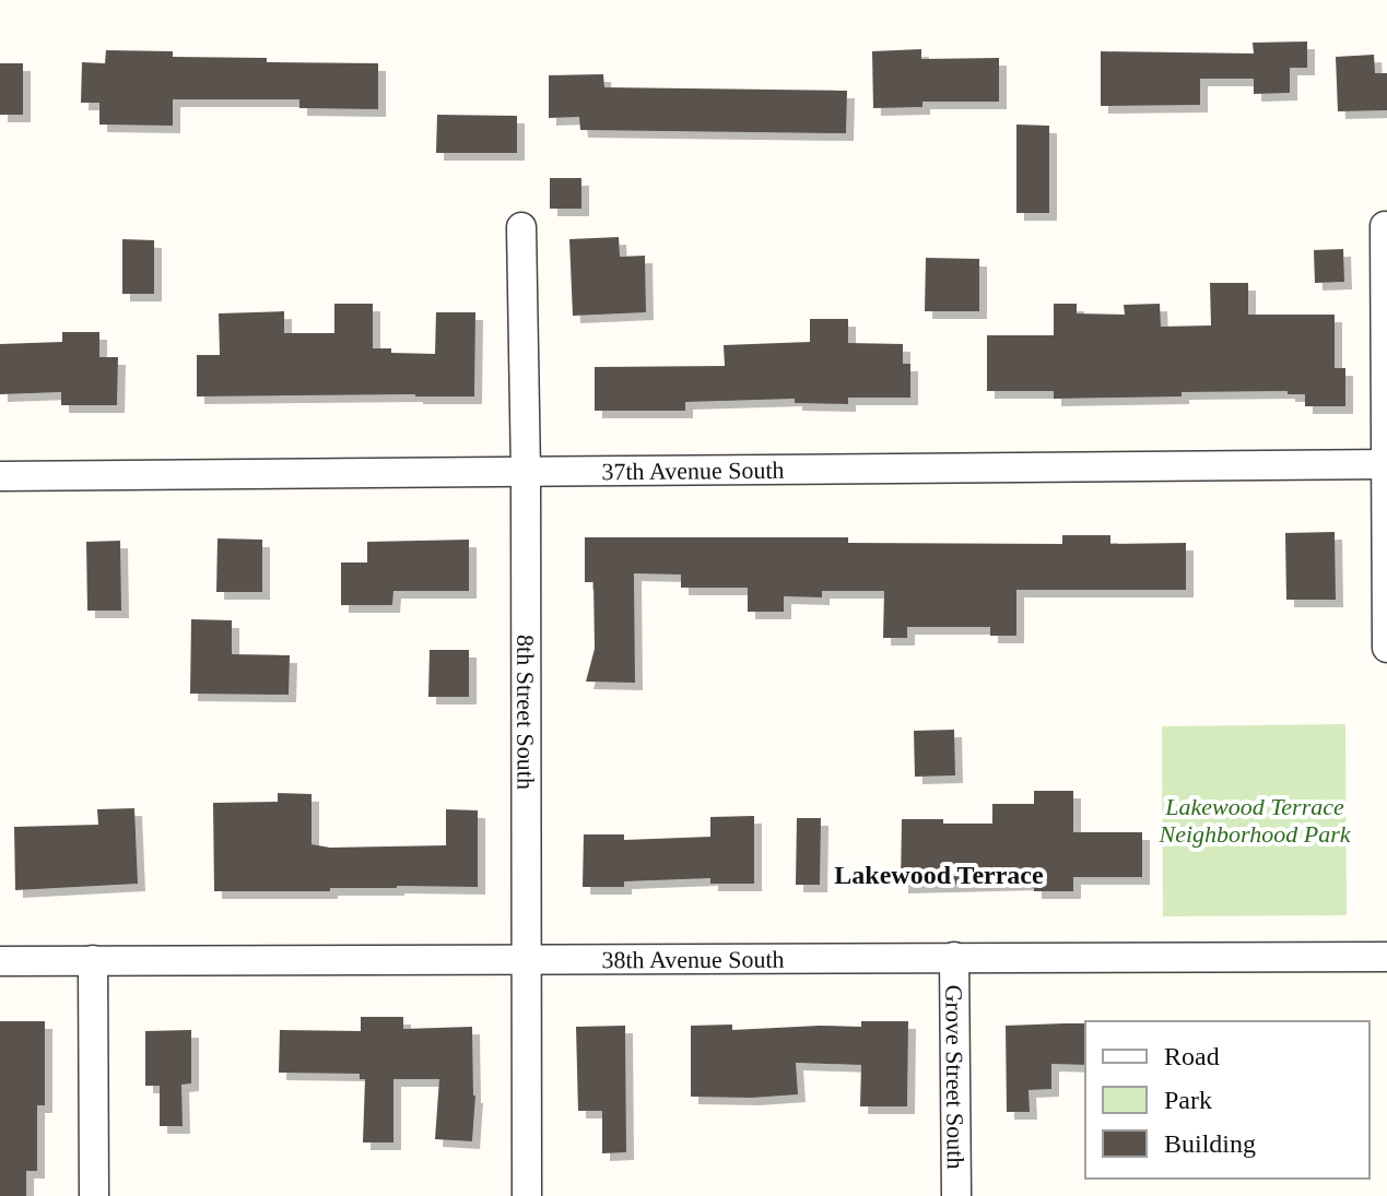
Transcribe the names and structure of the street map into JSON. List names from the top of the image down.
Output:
{
  "streets": {
    "street": [
      "37th Avenue South",
      "8th Street South",
      "38th Avenue South",
      "Grove Street South"
    ]
  },
  "crossings": [
    ["37th Avenue South", "8th Street South"],
    ["8th Street South", "38th Avenue South"],
    ["38th Avenue South", "Grove Street South"]
  ],
  "districts": ["Lakewood Terrace"],
  "parks": ["Lakewood Terrace Neighborhood Park"],
  "legend": ["Road", "Park", "Building"]
}
